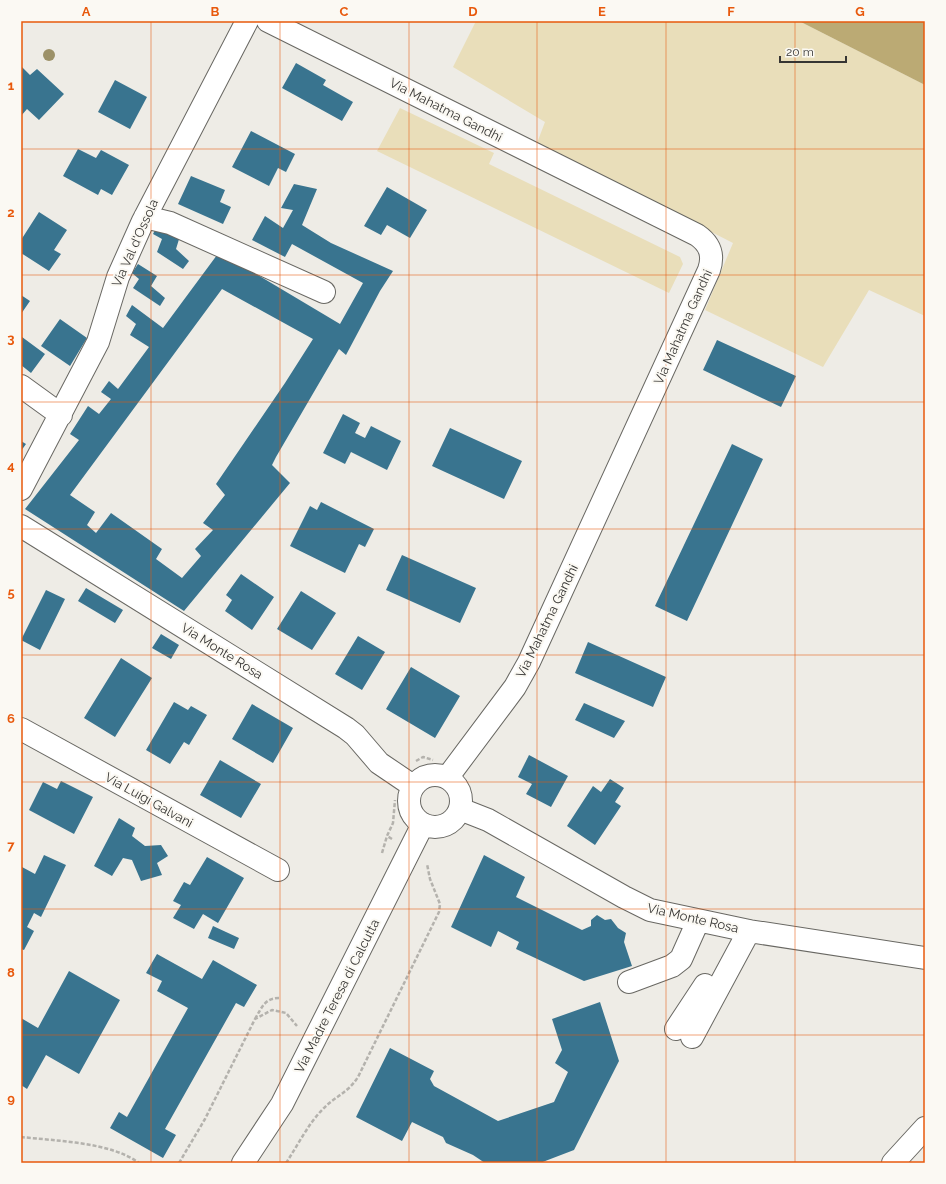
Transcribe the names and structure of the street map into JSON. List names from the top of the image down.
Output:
{
  "streets": {
    "street": [
      "Via Mahatma Gandhi",
      "Via Val d'Ossola",
      "Via Monte Rosa",
      "Via Luigi Galvani",
      "Via Madre Teresa di Calcutta"
    ]
  },
  "crossings": [
    ["Via Mahatma Gandhi", "Via Monte Rosa"],
    ["Via Mahatma Gandhi", "Via Madre Teresa di Calcutta"],
    ["Via Monte Rosa", "Via Madre Teresa di Calcutta"]
  ],
  "scale_bar": "20 m",
  "grid": {
    "columns": [
      "A",
      "B",
      "C",
      "D",
      "E",
      "F",
      "G"
    ],
    "rows": [
      "1",
      "2",
      "3",
      "4",
      "5",
      "6",
      "7",
      "8",
      "9"
    ]
  }
}
